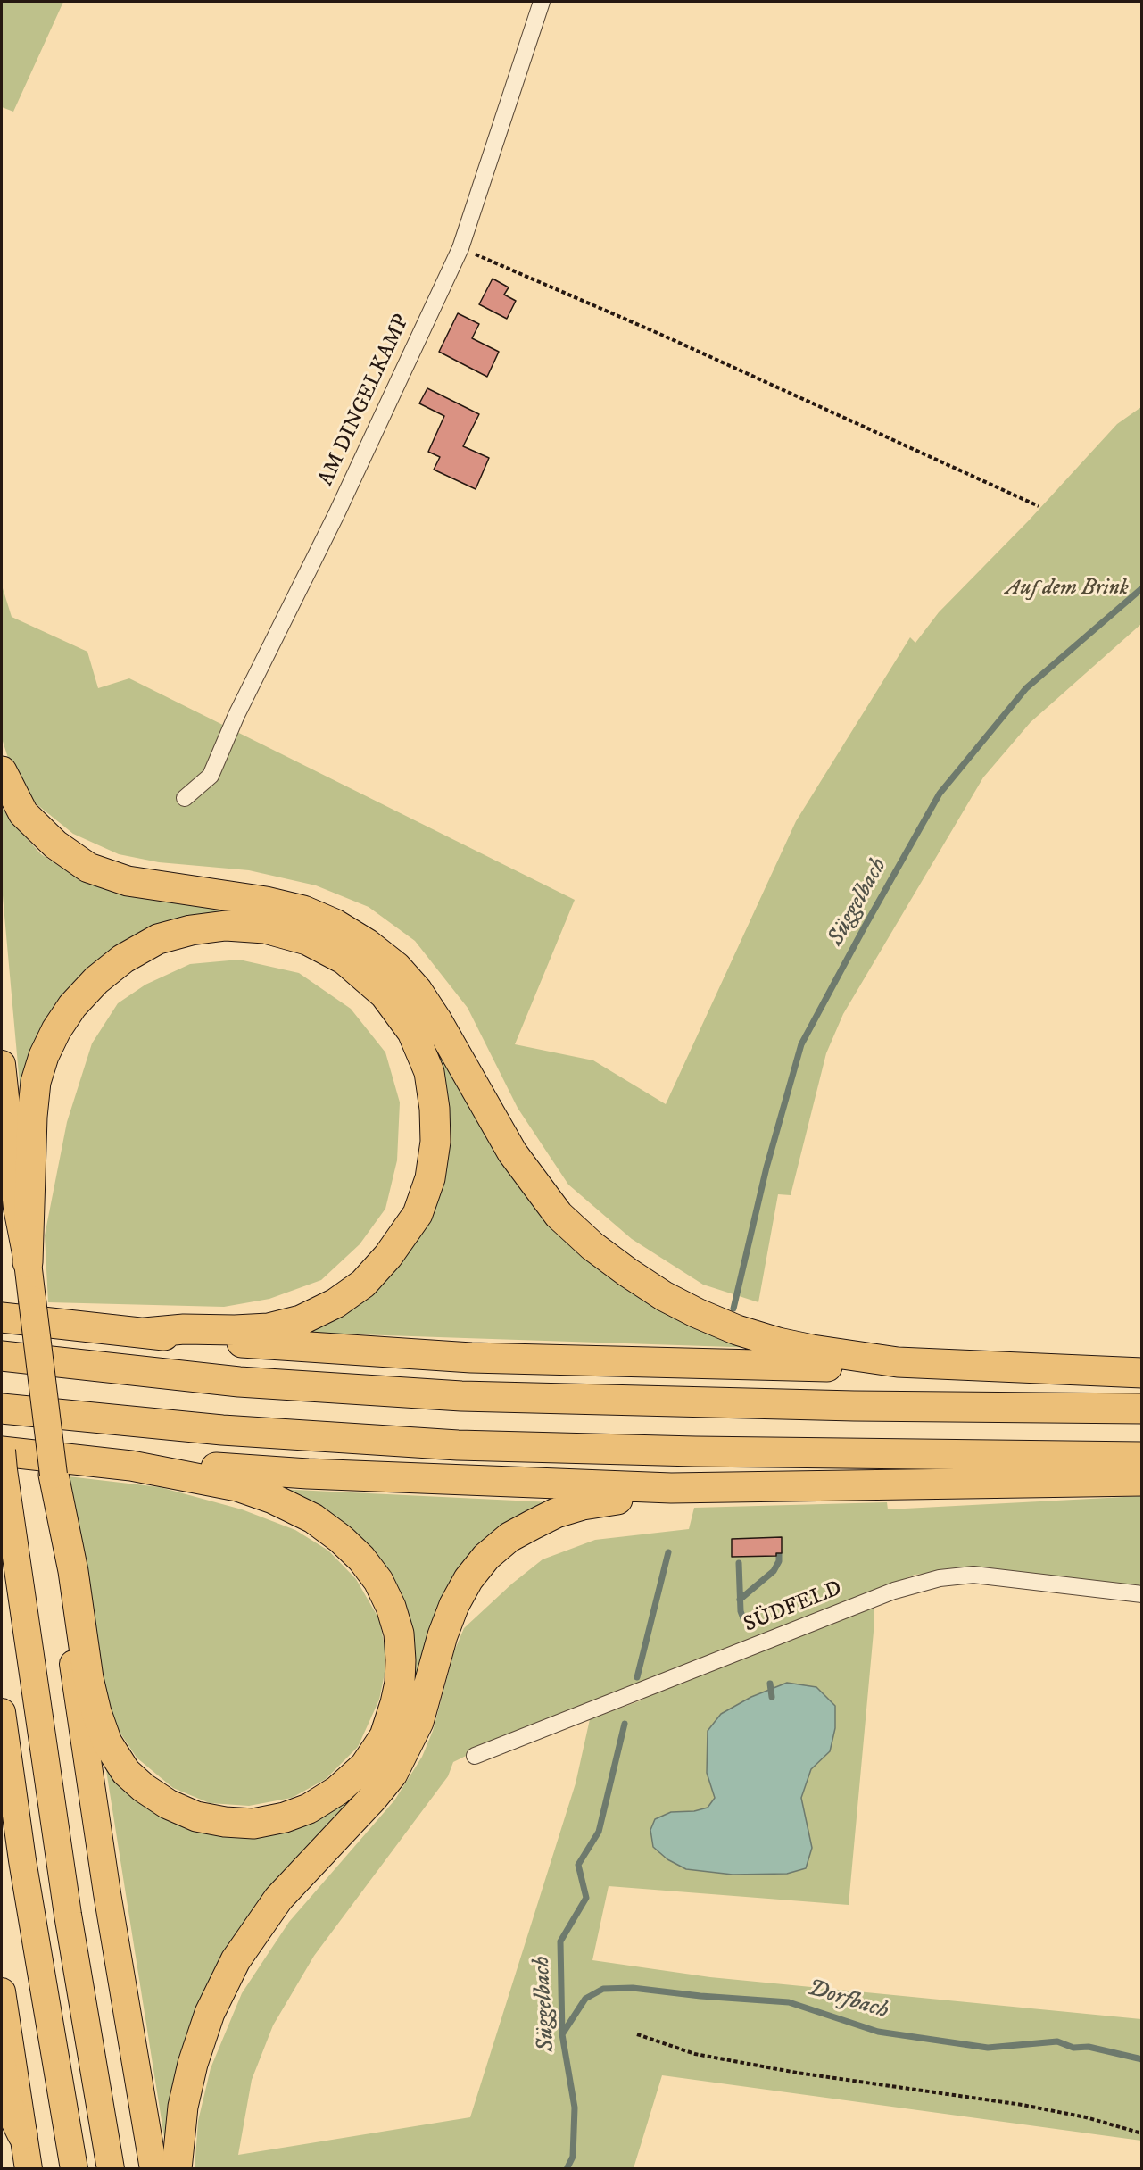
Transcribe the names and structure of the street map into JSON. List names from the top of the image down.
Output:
{
  "streets": {
    "street": ["AM DINGELKAMP", "SÜDFELD"]
  },
  "water": ["Süggelbach", "Dorfbach"],
  "parks": ["Auf dem Brink"]
}
